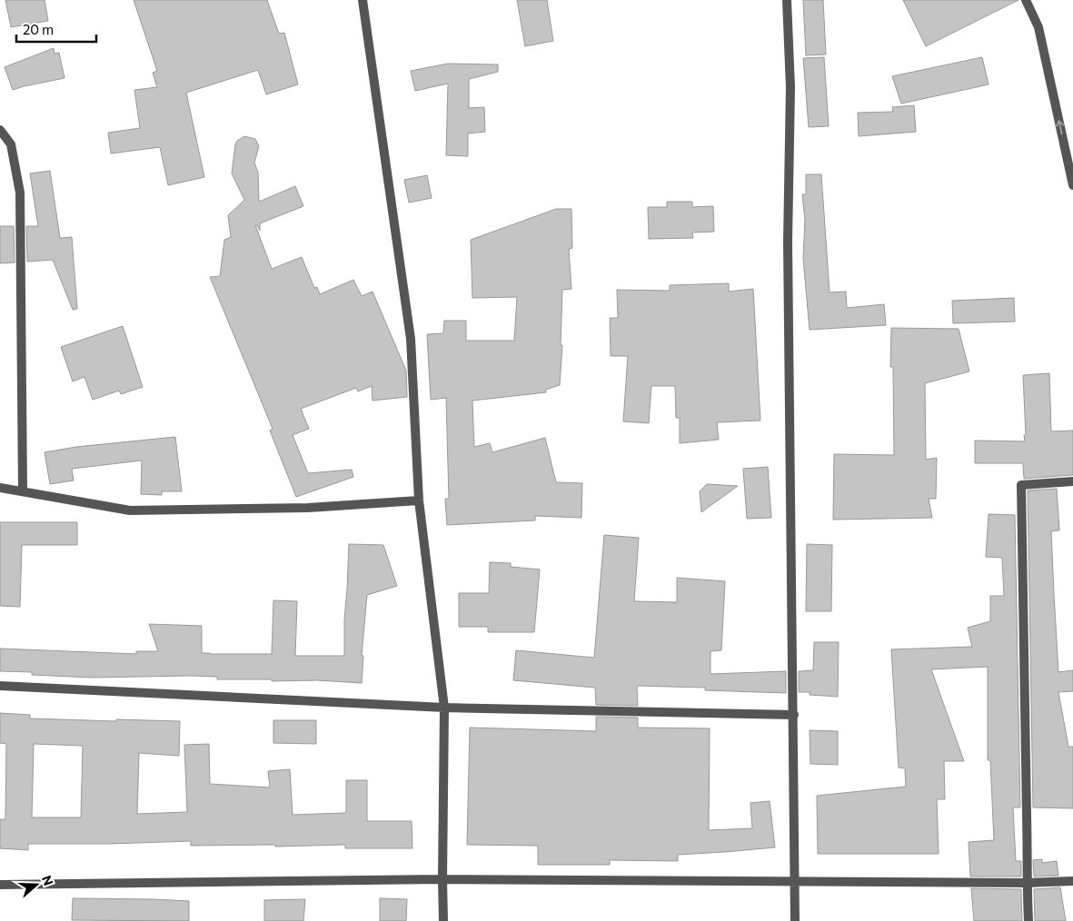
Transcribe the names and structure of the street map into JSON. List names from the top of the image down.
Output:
{
  "scale_bar": "20 m",
  "north": "right"
}
